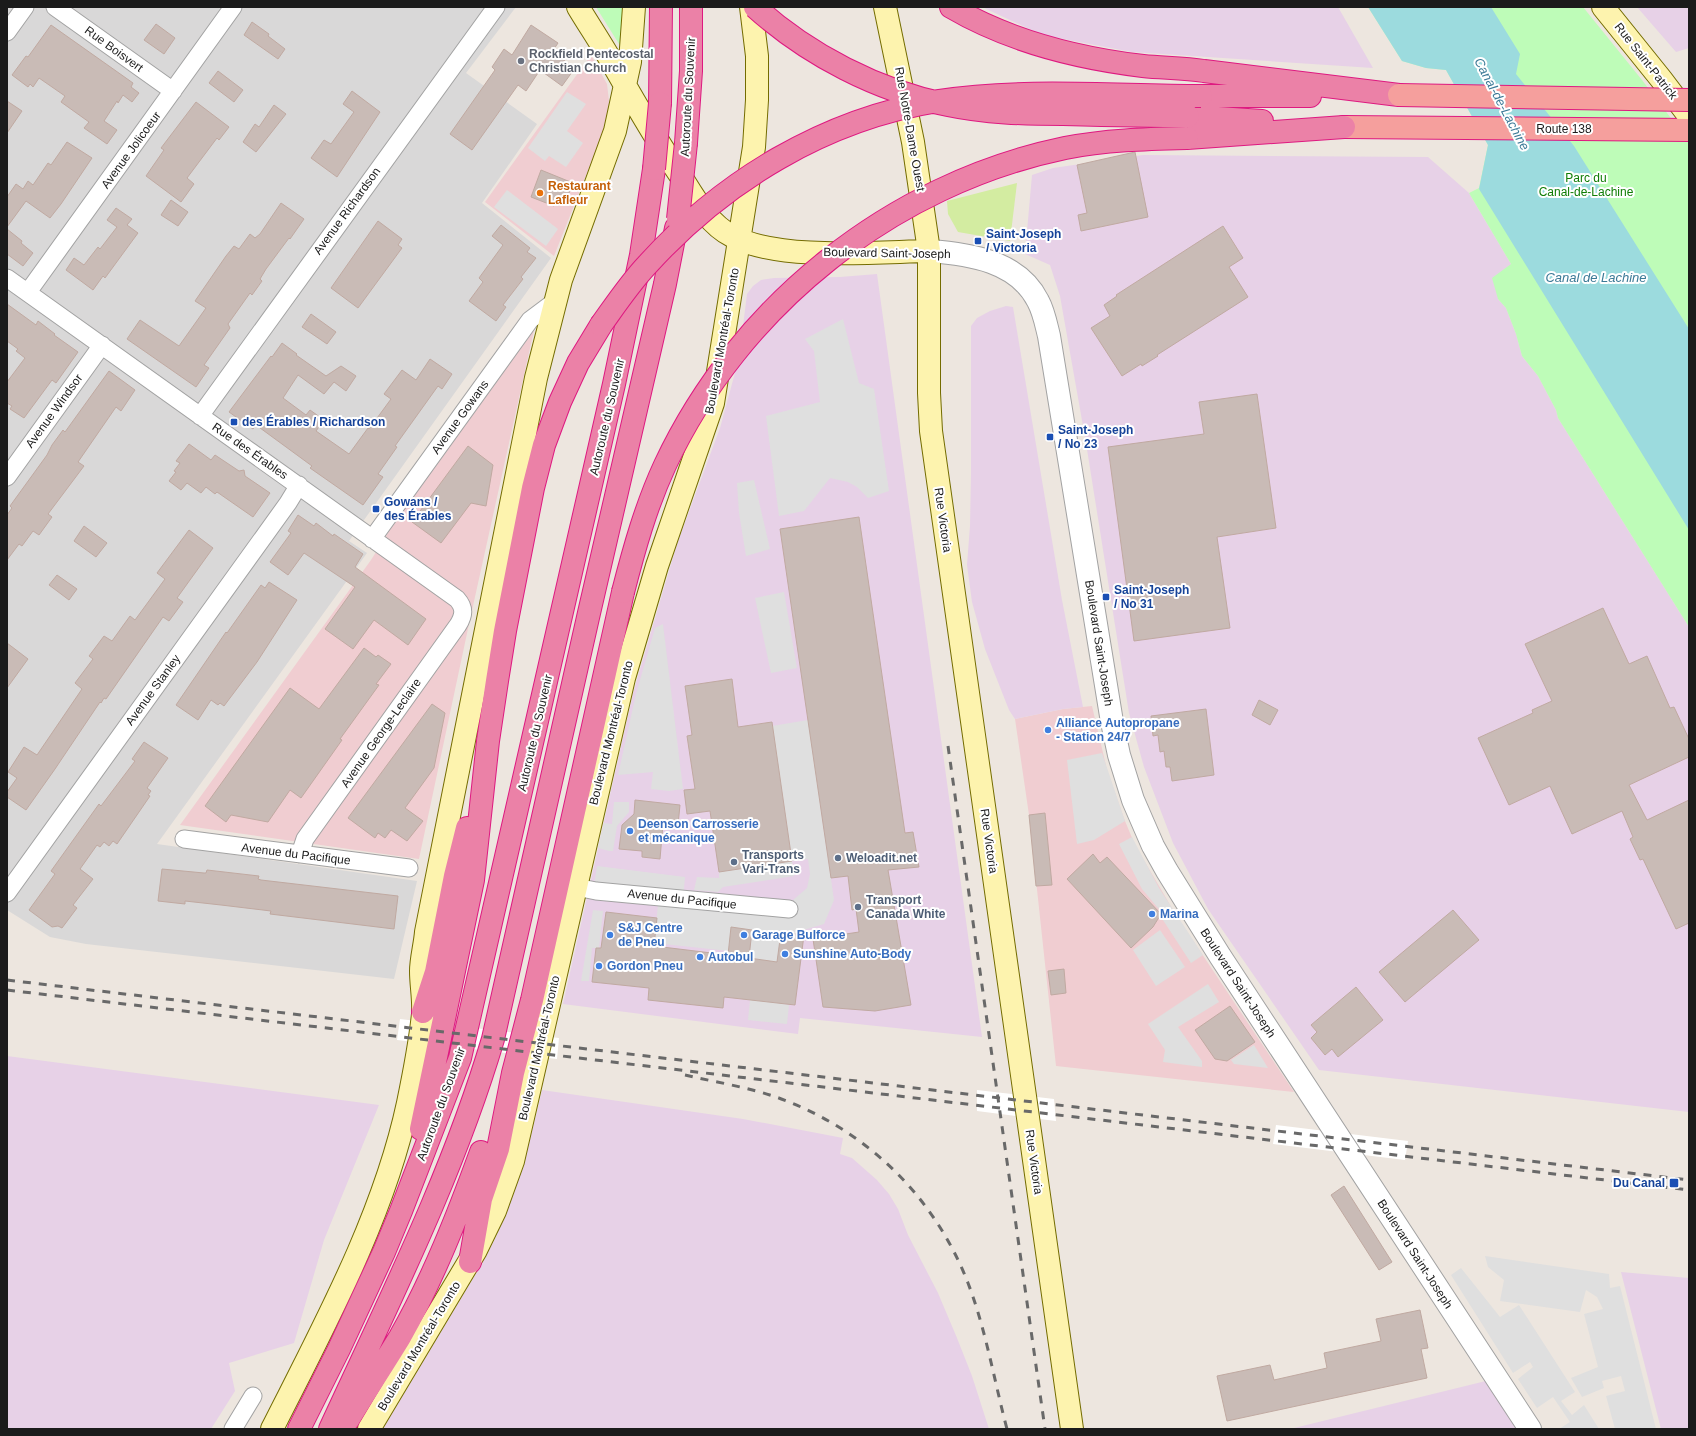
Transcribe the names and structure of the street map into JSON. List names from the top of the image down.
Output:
{
  "streets": {
    "highway": ["Autoroute du Souvenir", "Route 138"],
    "main road": [
      "Rue Saint-Patrick",
      "Rue Notre-Dame Ouest",
      "Boulevard Saint-Joseph",
      "Boulevard Montréal-Toronto",
      "Rue Victoria"
    ],
    "street": [
      "Rue Boisvert",
      "Avenue Jolicoeur",
      "Avenue Richardson",
      "Avenue Windsor",
      "Avenue Gowans",
      "Rue des Érables",
      "Avenue Stanley",
      "Avenue George-Leclaire",
      "Avenue du Pacifique"
    ]
  },
  "crossings": [
    ["Rue Boisvert", "Avenue Jolicoeur"],
    ["Rue Notre-Dame Ouest", "Boulevard Saint-Joseph"],
    ["Rue Notre-Dame Ouest", "Rue Victoria"],
    ["Avenue Jolicoeur", "Rue des Érables"],
    ["Avenue Richardson", "Rue des Érables"],
    ["Boulevard Saint-Joseph", "Boulevard Montréal-Toronto"],
    ["Boulevard Saint-Joseph", "Rue Victoria"],
    ["Boulevard Montréal-Toronto", "Avenue du Pacifique"],
    ["Avenue Windsor", "Rue des Érables"],
    ["Avenue Gowans", "Rue des Érables"],
    ["Rue des Érables", "Avenue Stanley"],
    ["Rue des Érables", "Avenue George-Leclaire"],
    ["Avenue George-Leclaire", "Avenue du Pacifique"]
  ],
  "water": ["Canal-de-Lachine", "Canal de Lachine"],
  "parks": ["Parc du Canal-de-Lachine"],
  "places": {
    "other": [
      "Rockfield Pentecostal Christian Church",
      "Restaurant Lafleur",
      "Alliance Autopropane - Station 24/7",
      "Deenson Carrosserie et mécanique",
      "Weloadit.net",
      "Transports Vari-Trans",
      "Transport Canada White",
      "Marina",
      "S&J Centre de Pneu",
      "Garage Bulforce",
      "Sunshine Auto-Body",
      "Autobul",
      "Gordon Pneu"
    ],
    "transit": [
      "Saint-Joseph / Victoria",
      "des Érables / Richardson",
      "Saint-Joseph / No 23",
      "Gowans / des Érables",
      "Saint-Joseph / No 31",
      "Du Canal"
    ]
  }
}
